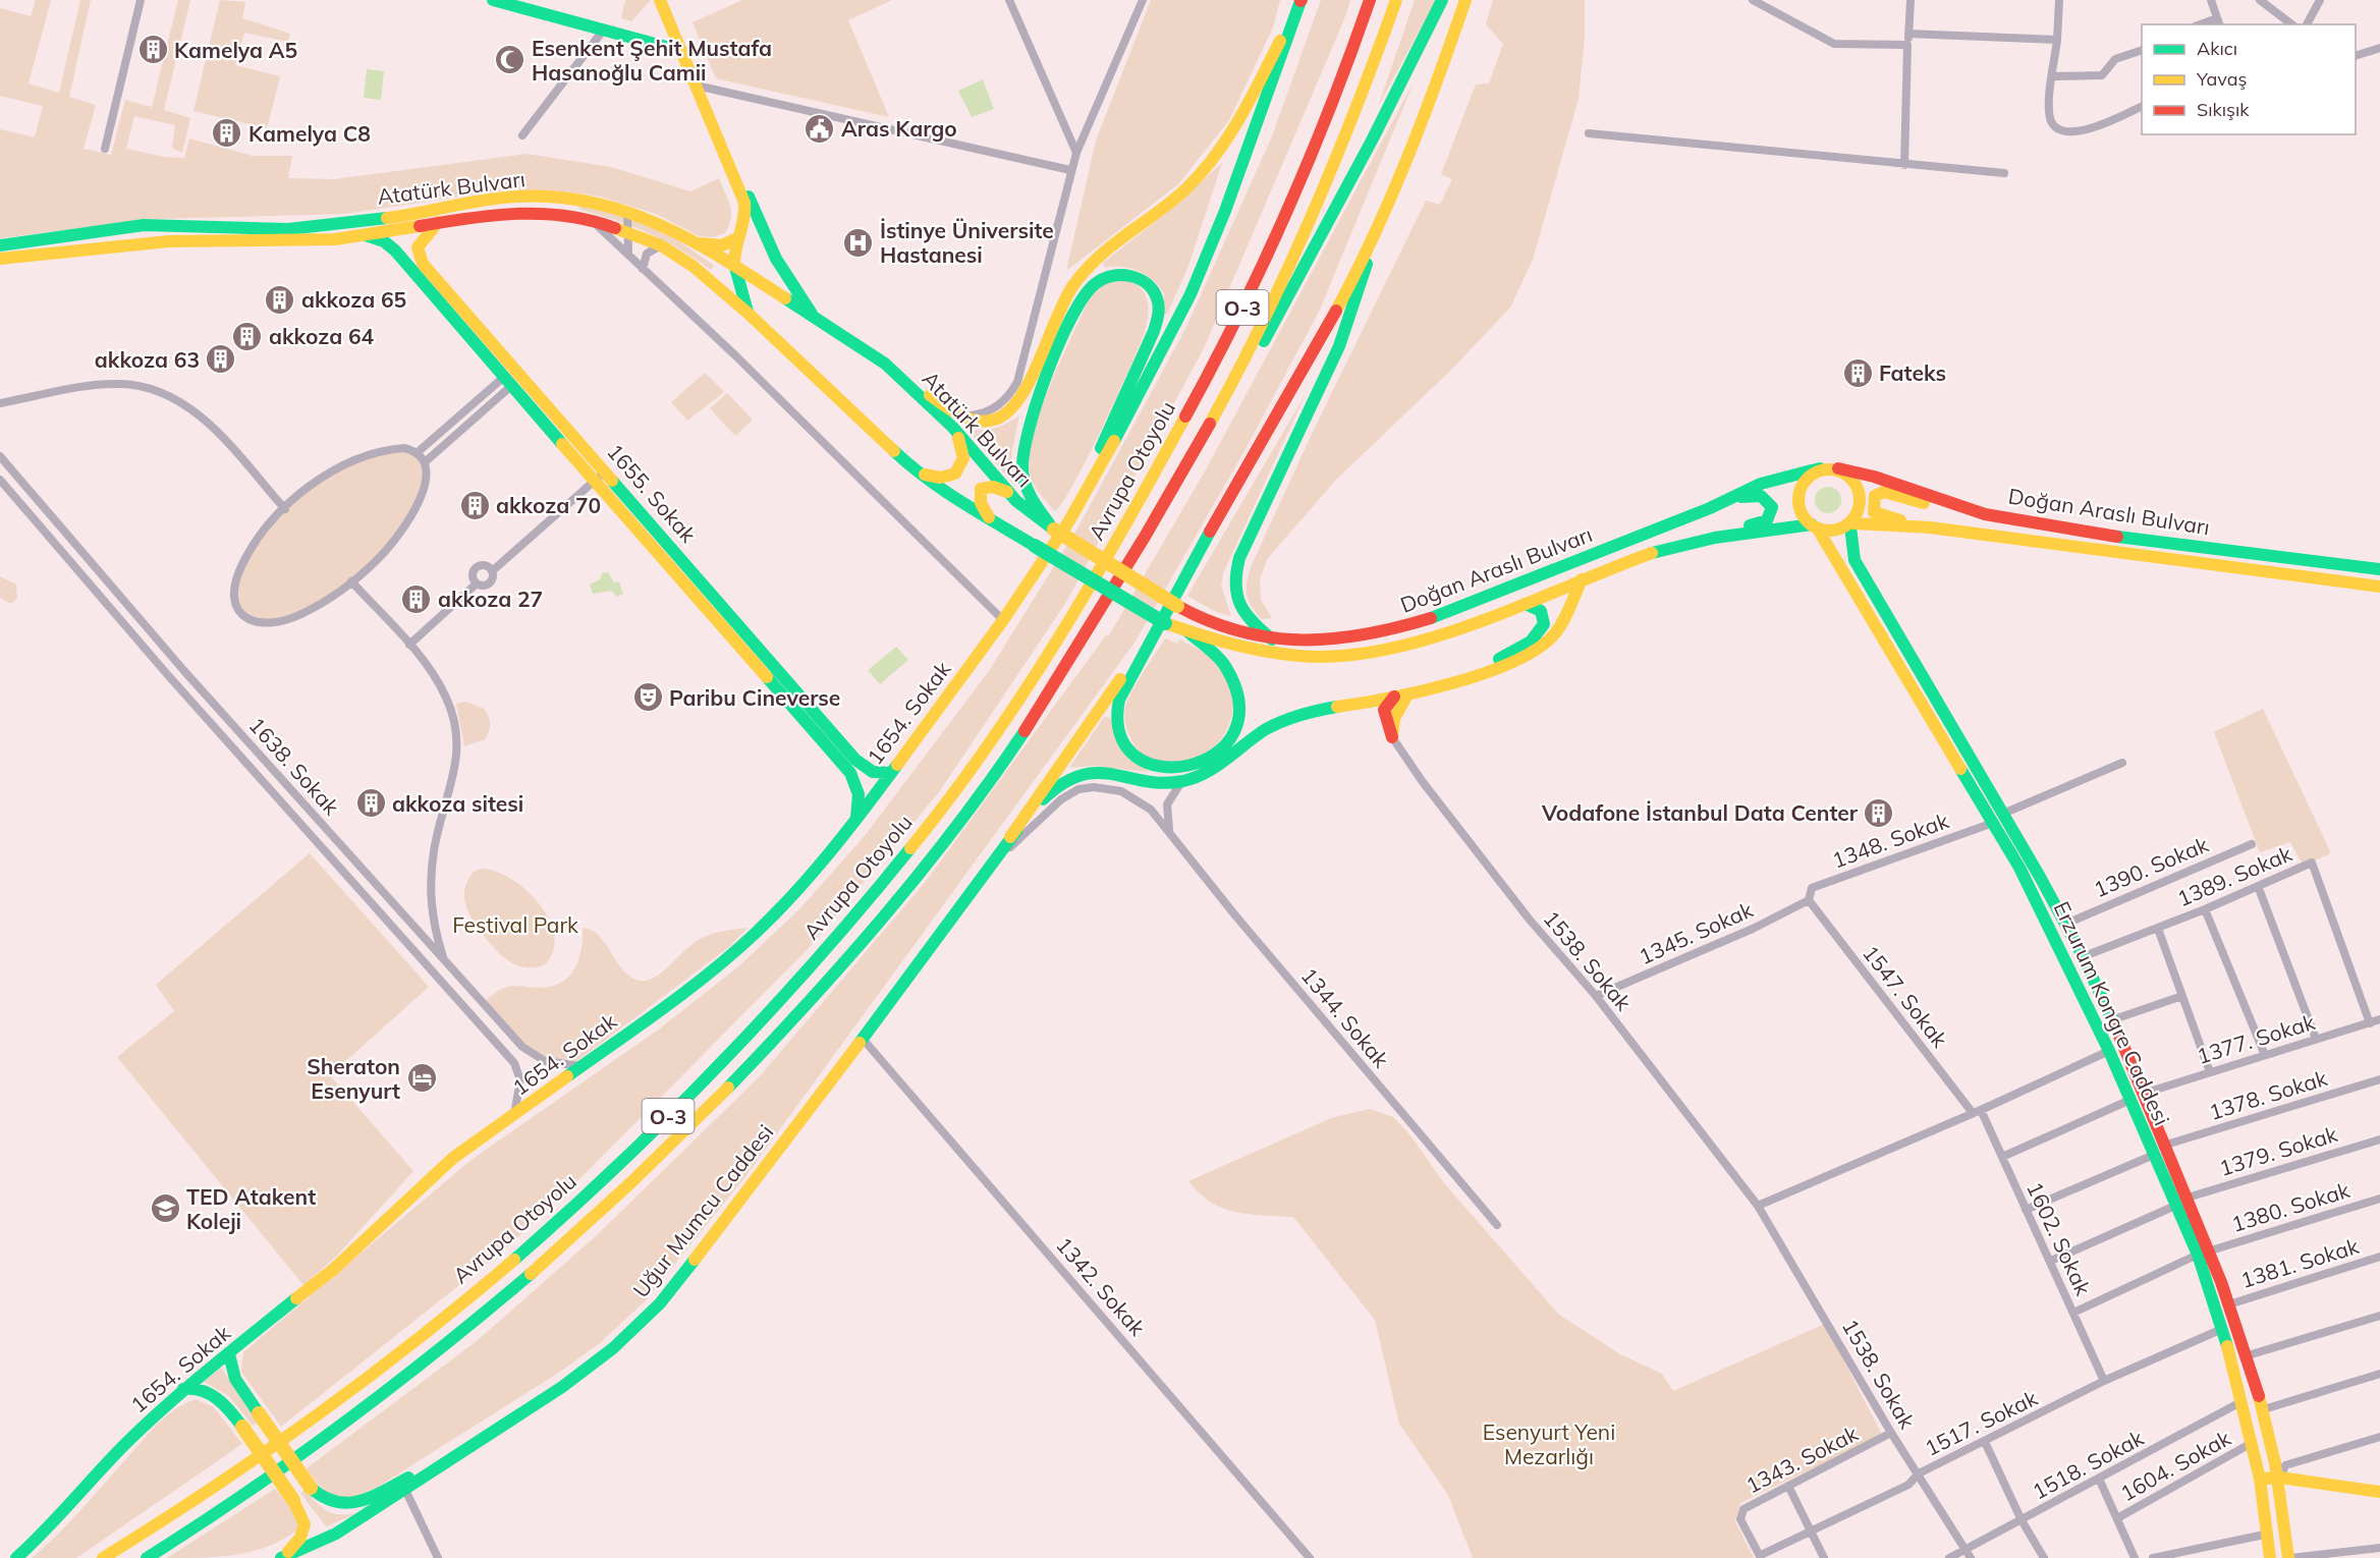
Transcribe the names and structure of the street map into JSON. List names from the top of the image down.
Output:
{
  "streets": {
    "main road": [
      "Atatürk Bulvarı",
      "O-3",
      "Avrupa Otoyolu",
      "1655. Sokak",
      "Doğan Araslı Bulvarı",
      "1654. Sokak",
      "Erzurum Kongre Caddesi",
      "Uğur Mumcu Caddesi"
    ],
    "street": [
      "1638. Sokak",
      "1348. Sokak",
      "1390. Sokak",
      "1389. Sokak",
      "1345. Sokak",
      "1538. Sokak",
      "1547. Sokak",
      "1344. Sokak",
      "1377. Sokak",
      "1378. Sokak",
      "1379. Sokak",
      "1380. Sokak",
      "1602. Sokak",
      "1381. Sokak",
      "1342. Sokak",
      "1517. Sokak",
      "1343. Sokak",
      "1518. Sokak",
      "1604. Sokak"
    ]
  },
  "crossings": [
    ["Atatürk Bulvarı", "1655. Sokak"],
    ["Atatürk Bulvarı", "Doğan Araslı Bulvarı"],
    ["1655. Sokak", "1654. Sokak"],
    ["Doğan Araslı Bulvarı", "Erzurum Kongre Caddesi"],
    ["1654. Sokak", "1638. Sokak"],
    ["1348. Sokak", "1345. Sokak"],
    ["1348. Sokak", "1547. Sokak"],
    ["1348. Sokak", "Erzurum Kongre Caddesi"],
    ["1390. Sokak", "Erzurum Kongre Caddesi"],
    ["1389. Sokak", "Erzurum Kongre Caddesi"],
    ["1389. Sokak", "1377. Sokak"],
    ["1345. Sokak", "1538. Sokak"],
    ["1345. Sokak", "1547. Sokak"],
    ["1538. Sokak", "1517. Sokak"],
    ["1538. Sokak", "1343. Sokak"],
    ["1538. Sokak", "1518. Sokak"],
    ["1547. Sokak", "1602. Sokak"],
    ["Erzurum Kongre Caddesi", "1377. Sokak"],
    ["Erzurum Kongre Caddesi", "1378. Sokak"],
    ["Erzurum Kongre Caddesi", "1379. Sokak"],
    ["Erzurum Kongre Caddesi", "1380. Sokak"],
    ["Erzurum Kongre Caddesi", "1381. Sokak"],
    ["Erzurum Kongre Caddesi", "1517. Sokak"],
    ["Erzurum Kongre Caddesi", "1518. Sokak"],
    ["Erzurum Kongre Caddesi", "1604. Sokak"],
    ["1344. Sokak", "Uğur Mumcu Caddesi"],
    ["1377. Sokak", "1602. Sokak"],
    ["1379. Sokak", "1602. Sokak"],
    ["1380. Sokak", "1602. Sokak"],
    ["Uğur Mumcu Caddesi", "1342. Sokak"],
    ["1602. Sokak", "1517. Sokak"],
    ["1517. Sokak", "1343. Sokak"]
  ],
  "parks": ["Festival Park", "Esenyurt Yeni Mezarlığı"],
  "places": {
    "building": [
      "Kamelya A5",
      "Kamelya C8",
      "akkoza 65",
      "akkoza 64",
      "akkoza 63",
      "Fateks",
      "akkoza 70",
      "akkoza 27",
      "akkoza sitesi",
      "Vodafone İstanbul Data Center"
    ],
    "mosque": ["Esenkent Şehit Mustafa Hasanoğlu Camii"],
    "public building": ["Aras Kargo"],
    "hospital": ["İstinye Üniversite Hastanesi"],
    "theatre": ["Paribu Cineverse"],
    "hotel": ["Sheraton Esenyurt"],
    "school or university": ["TED Atakent Koleji"]
  },
  "legend": ["Akıcı", "Yavaş", "Sıkışık"]
}
